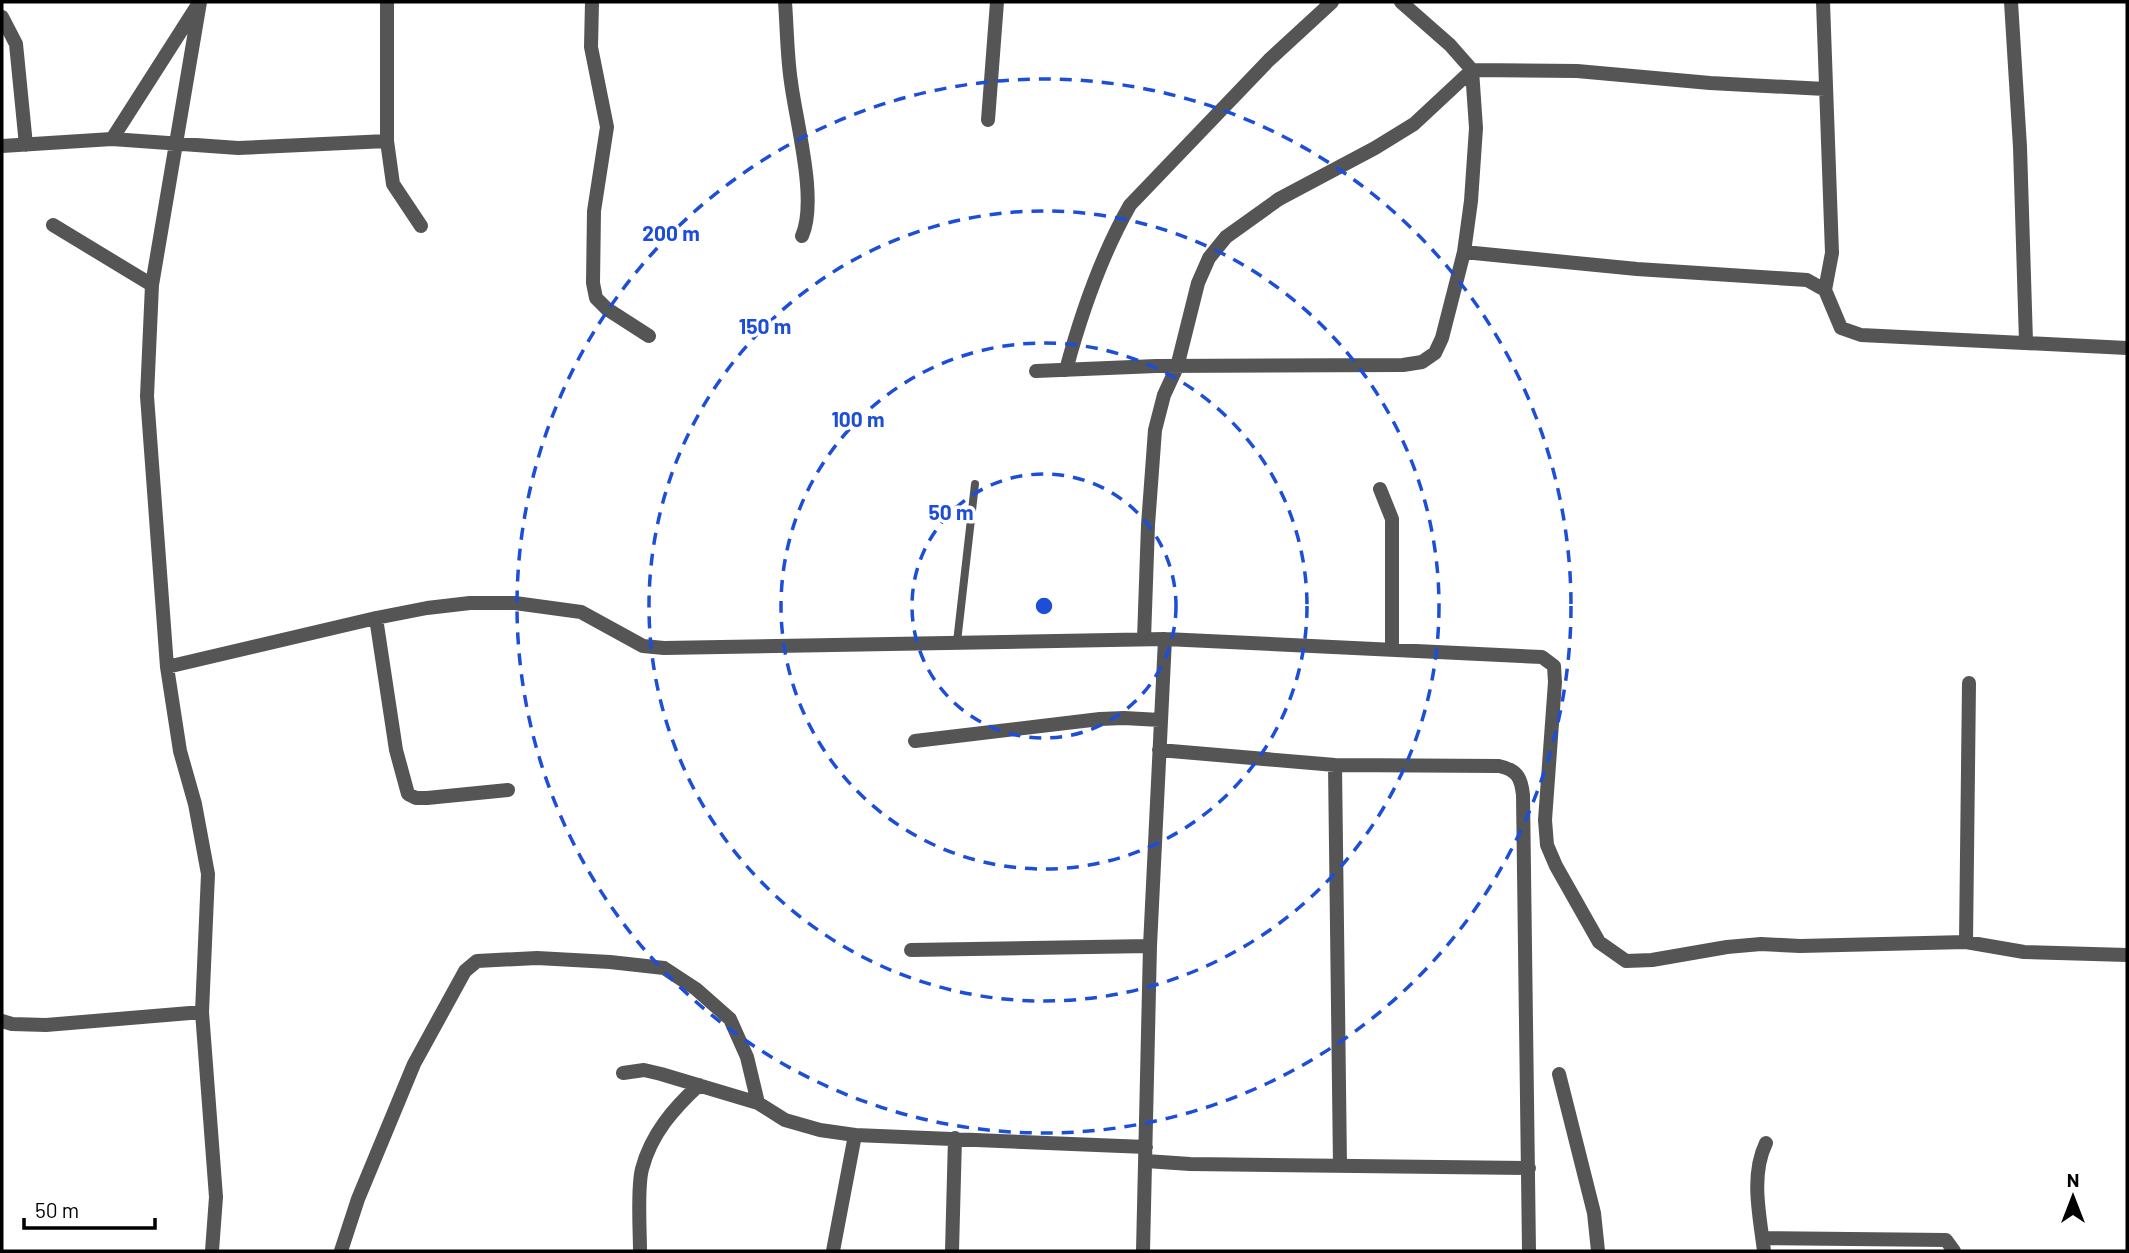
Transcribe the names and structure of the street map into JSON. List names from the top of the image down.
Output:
{
  "scale_bar": "50 m",
  "north": "top",
  "rings": [
    "200 m",
    "150 m",
    "100 m",
    "50 m"
  ]
}
